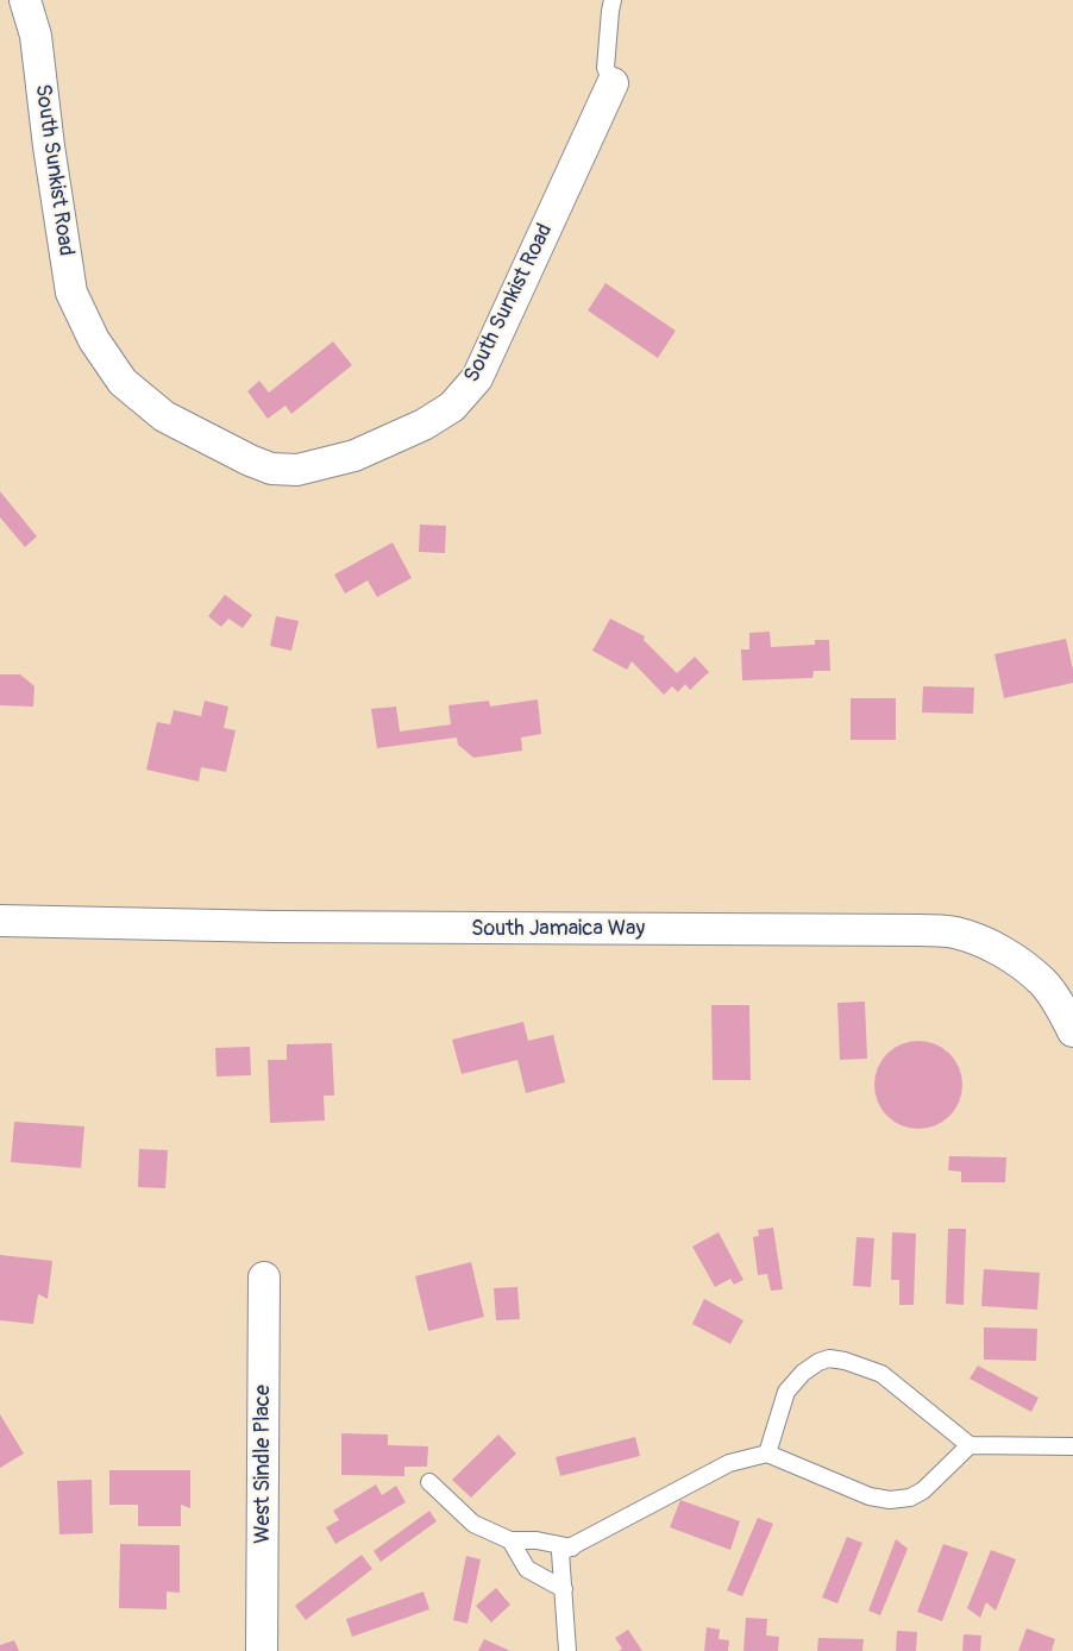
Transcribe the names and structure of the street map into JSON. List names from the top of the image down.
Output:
{
  "streets": {
    "street": ["South Sunkist Road", "South Jamaica Way", "West Sindle Place"]
  }
}
